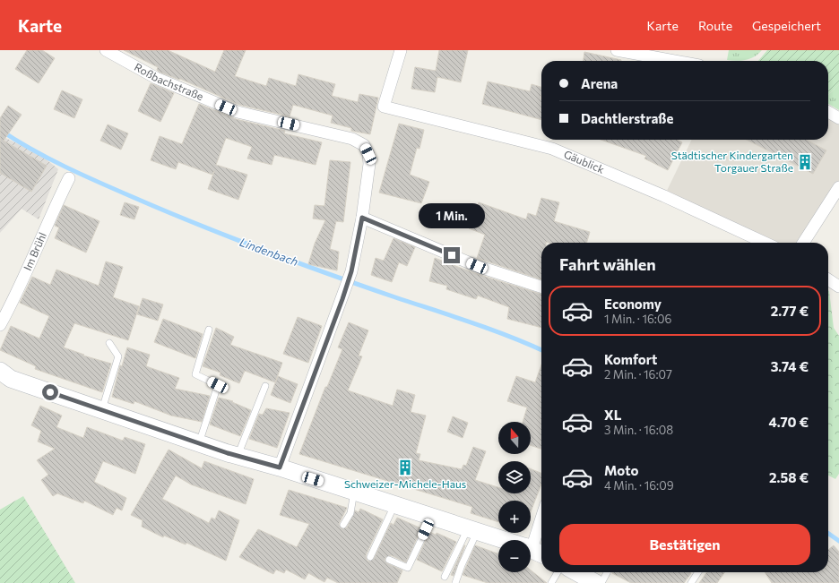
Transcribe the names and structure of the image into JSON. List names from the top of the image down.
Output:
{
  "streets": {
    "street": ["Roßbachstraße", "Gäublick", "Im Brühl"]
  },
  "water": ["Lindenbach"],
  "places": {
    "building": ["Städtischer Kindergarten Torgauer Straße", "Schweizer-Michele-Haus"]
  },
  "north": "top",
  "page": {
    "header": "Karte",
    "nav": ["Karte", "Route", "Gespeichert"],
    "banner": ["Arena", "Dachtlerstraße"],
    "bubble": "1 Min.",
    "heading": "Fahrt wählen",
    "list": [
      {
        "name": "Economy",
        "note": "1 Min. · 16:06",
        "value": "2.77 €"
      },
      {
        "name": "Komfort",
        "note": "2 Min. · 16:07",
        "value": "3.74 €"
      },
      {
        "name": "XL",
        "note": "3 Min. · 16:08",
        "value": "4.70 €"
      },
      {
        "name": "Moto",
        "note": "4 Min. · 16:09",
        "value": "2.58 €"
      }
    ],
    "map_buttons": ["+", "−"],
    "buttons": "Bestätigen"
  }
}
